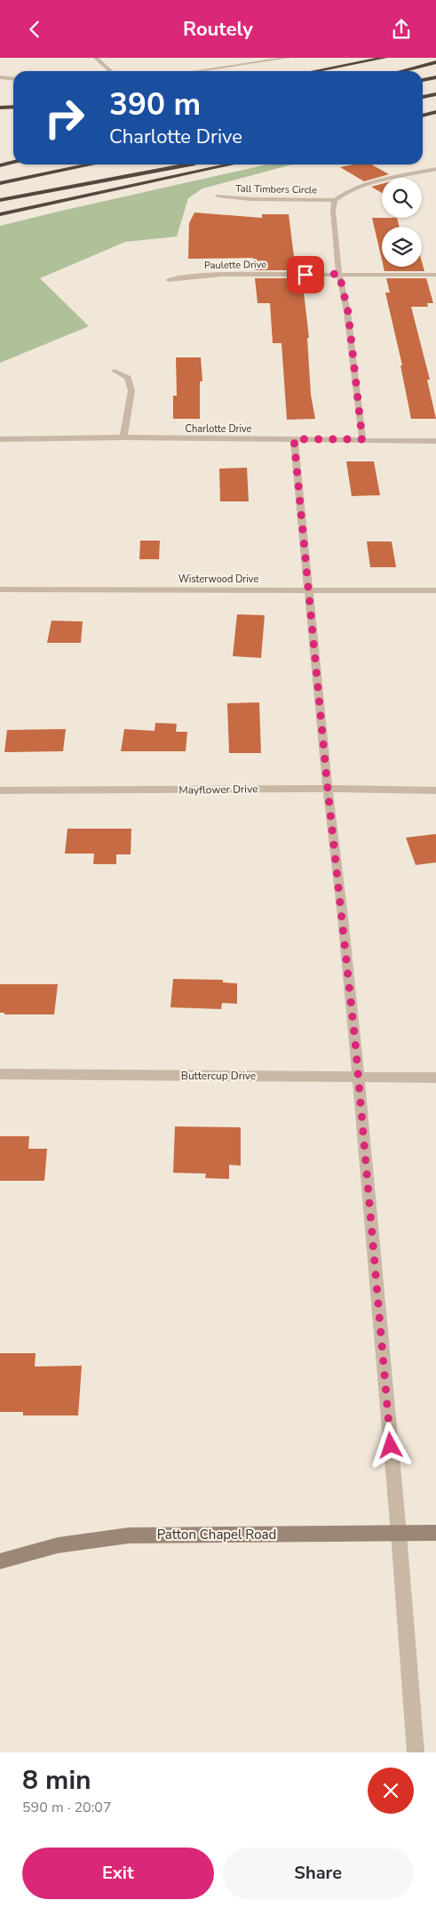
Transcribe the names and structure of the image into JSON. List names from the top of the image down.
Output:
{
  "streets": {
    "street": [
      "Tall Timbers Circle",
      "Paulette Drive",
      "Charlotte Drive",
      "Wisterwood Drive",
      "Mayflower Drive",
      "Buttercup Drive",
      "Patton Chapel Road"
    ]
  },
  "page": {
    "header": "Routely",
    "turn": ["390 m", "Charlotte Drive"],
    "heading": ["8 min", "590 m · 20:07"],
    "buttons": ["Exit", "Share"]
  }
}
